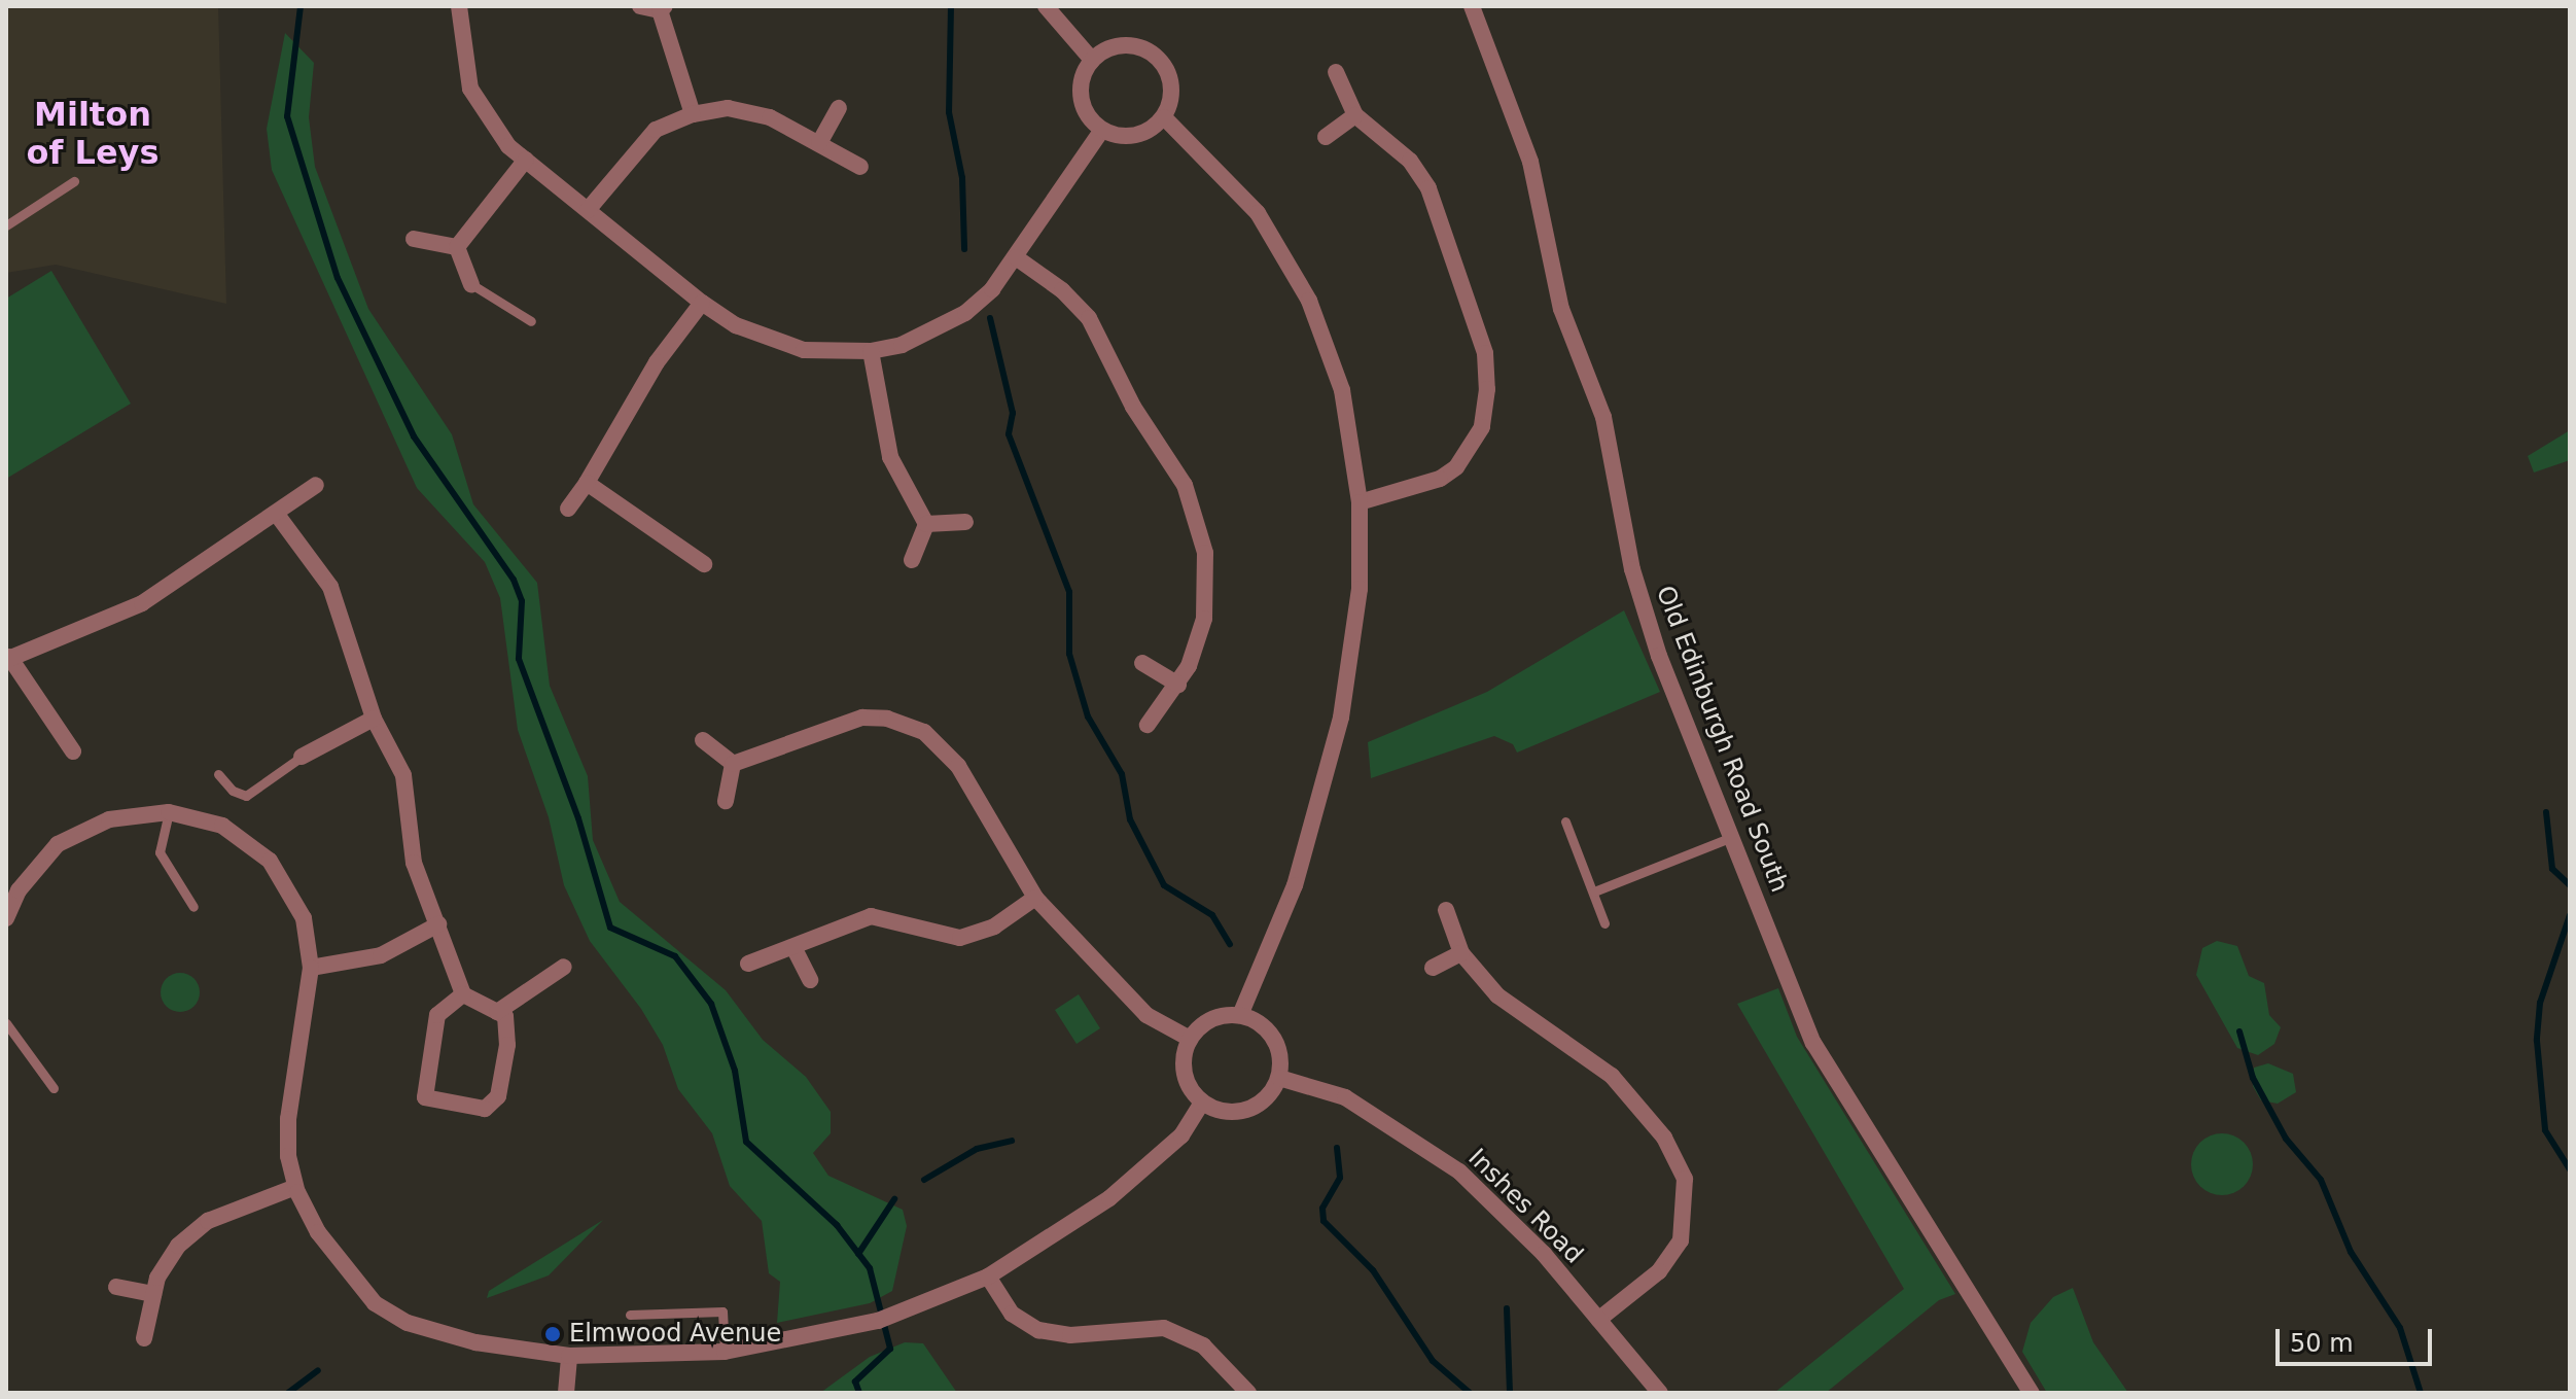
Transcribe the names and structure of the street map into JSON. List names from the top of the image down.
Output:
{
  "streets": {
    "street": ["Old Edinburgh Road South", "Inshes Road"]
  },
  "districts": ["Milton of Leys"],
  "places": ["Elmwood Avenue"],
  "scale_bar": "50 m"
}
